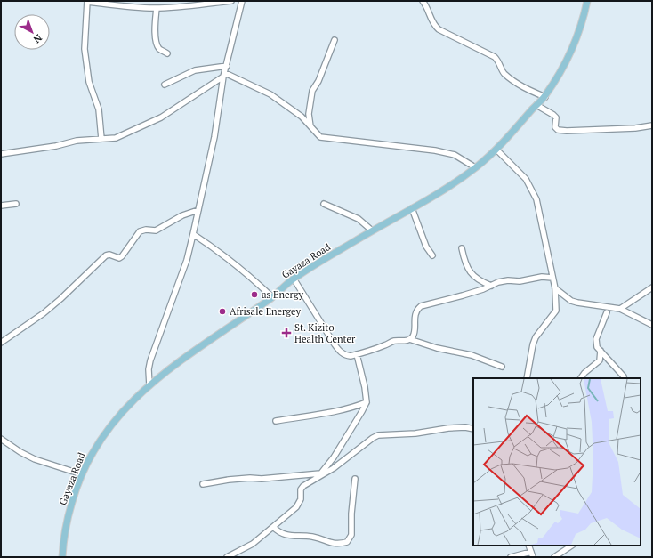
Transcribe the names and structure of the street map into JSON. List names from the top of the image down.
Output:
{
  "streets": {
    "main road": ["Gayaza Road"]
  },
  "places": {
    "other": ["as Energy", "Afrisale Energey"],
    "health": ["St. Kizito Health Center"]
  },
  "north": "bottom right"
}
